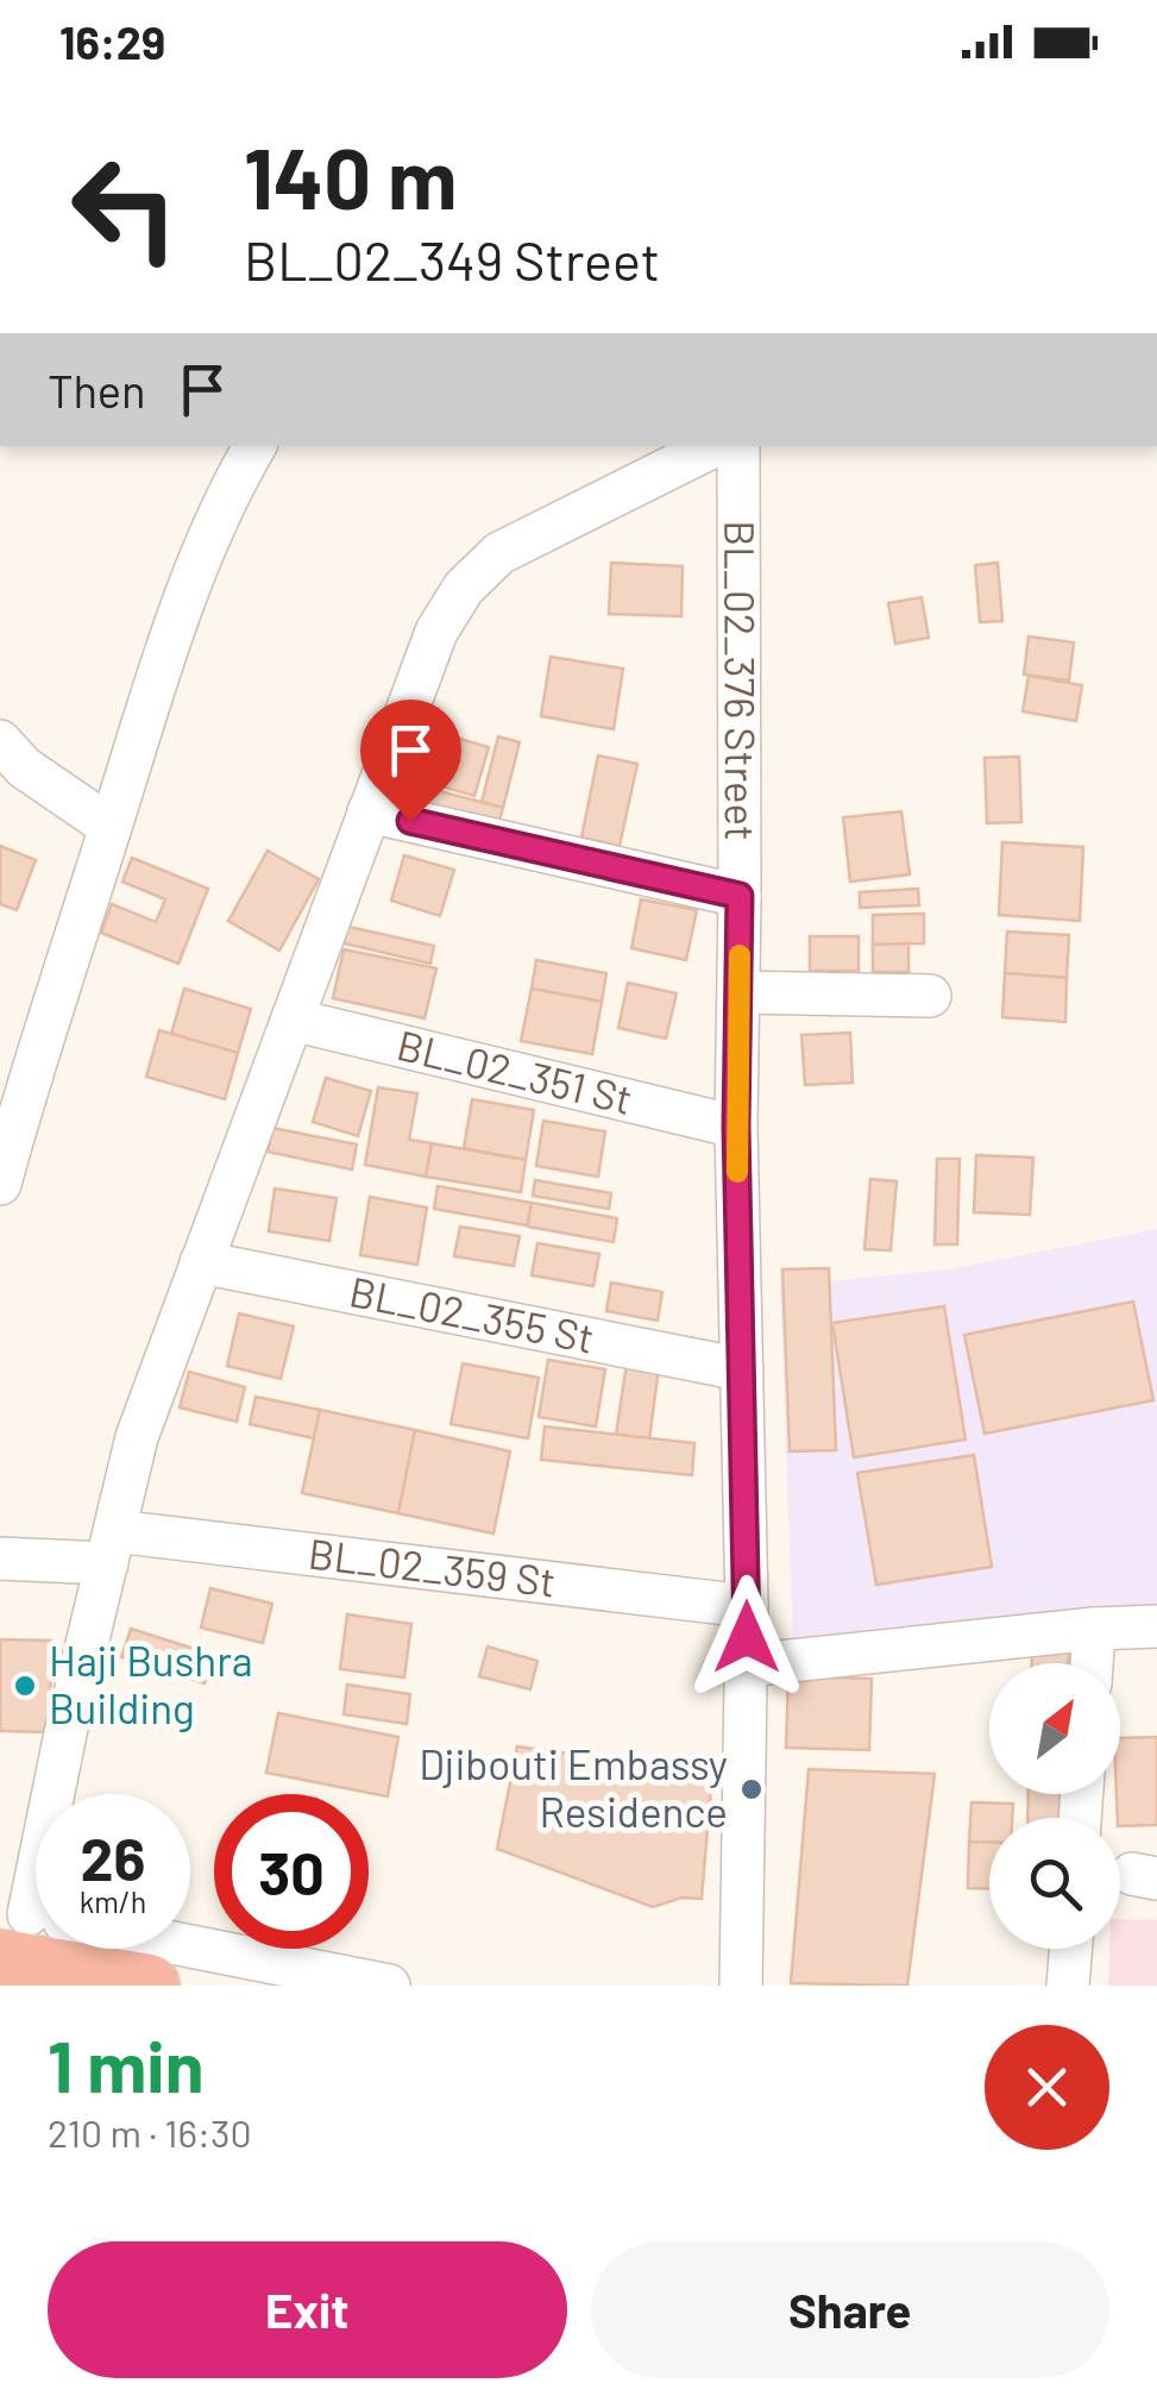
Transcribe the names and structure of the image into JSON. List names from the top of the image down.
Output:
{
  "streets": {
    "street": [
      "BL_02_376 Street",
      "BL_02_351 St",
      "BL_02_355 St",
      "BL_02_359 St"
    ]
  },
  "crossings": [
    ["BL_02_376 Street", "BL_02_351 St"],
    ["BL_02_376 Street", "BL_02_355 St"],
    ["BL_02_376 Street", "BL_02_359 St"]
  ],
  "places": ["Haji Bushra Building", "Djibouti Embassy Residence"],
  "north": "top right",
  "page": {
    "status": "16:29",
    "turn": ["140 m", "BL_02_349 Street"],
    "then": "Then",
    "speed": "26 km/h",
    "limit": "30",
    "heading": ["1 min", "210 m · 16:30"],
    "buttons": ["Exit", "Share"]
  }
}
